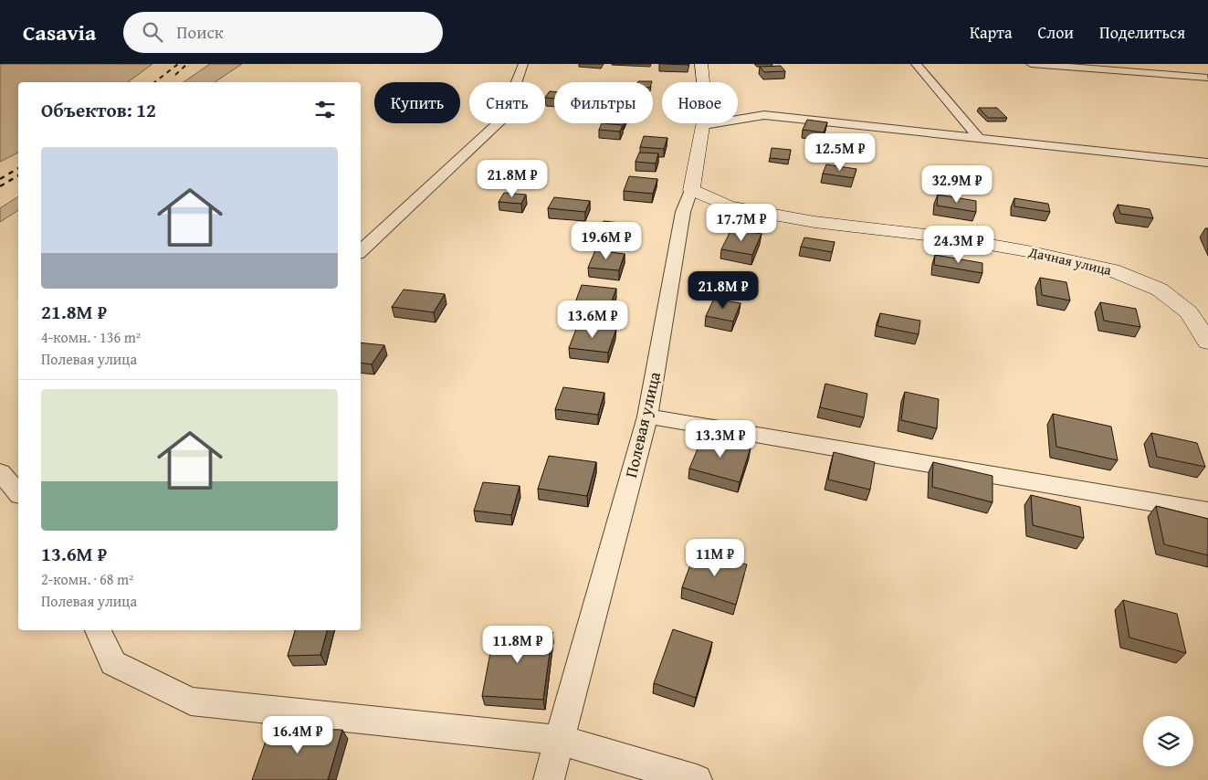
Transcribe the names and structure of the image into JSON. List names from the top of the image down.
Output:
{
  "streets": {
    "street": ["Дачная улица", "Полевая улица"]
  },
  "crossings": [
    ["Дачная улица", "Полевая улица"]
  ],
  "page": {
    "header": "Casavia",
    "search": "Поиск",
    "nav": ["Карта", "Слои", "Поделиться"],
    "chip": [
      "Купить",
      "Снять",
      "Фильтры",
      "Новое"
    ],
    "heading": "Объектов: 12",
    "price": [
      "12.5M ₽",
      "21.8M ₽",
      "32.9M ₽",
      "17.7M ₽",
      "19.6M ₽",
      "24.3M ₽",
      "21.8M ₽",
      "13.6M ₽",
      "13.3M ₽",
      "11M ₽",
      "11.8M ₽",
      "16.4M ₽"
    ],
    "list": [
      {
        "name": "21.8M ₽",
        "note": "4-комн. · 136 m² · Полевая улица"
      },
      {
        "name": "13.6M ₽",
        "note": "2-комн. · 68 m² · Полевая улица"
      }
    ]
  }
}
